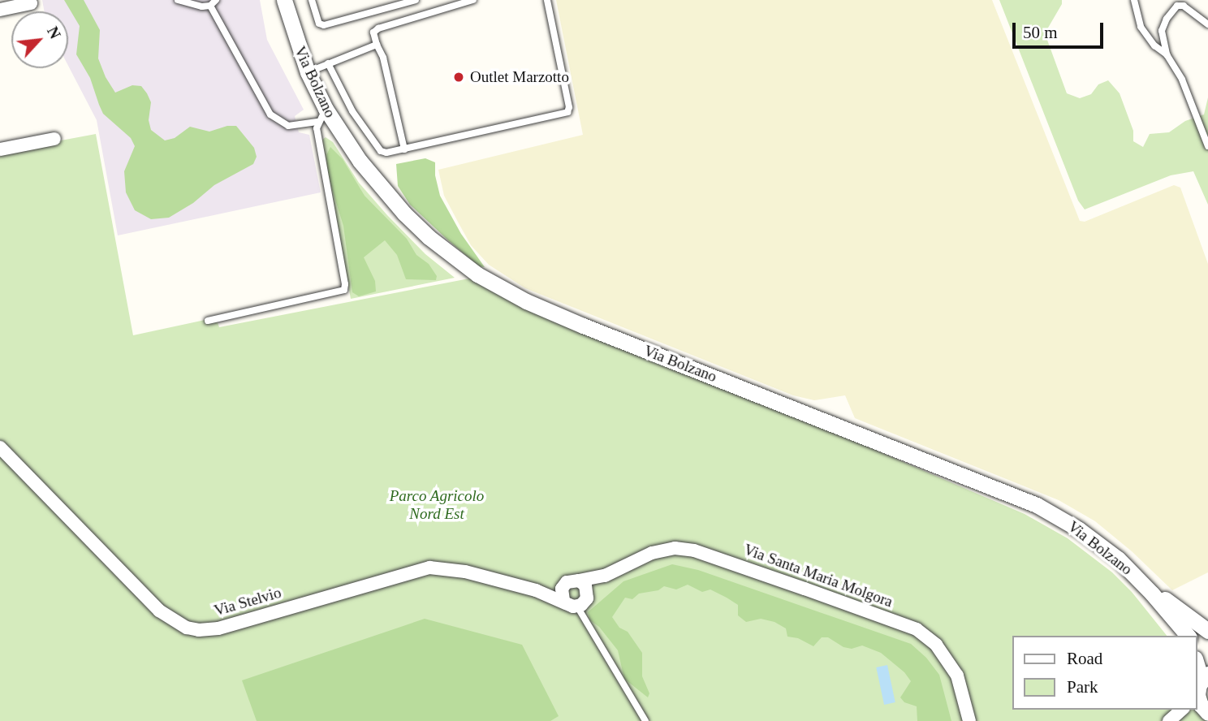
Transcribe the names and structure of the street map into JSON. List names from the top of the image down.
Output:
{
  "streets": {
    "street": ["Via Bolzano", "Via Santa Maria Molgora", "Via Stelvio"]
  },
  "parks": ["Parco Agricolo Nord Est"],
  "places": ["Outlet Marzotto"],
  "legend": ["Road", "Park"],
  "scale_bar": "50 m",
  "north": "top right"
}
